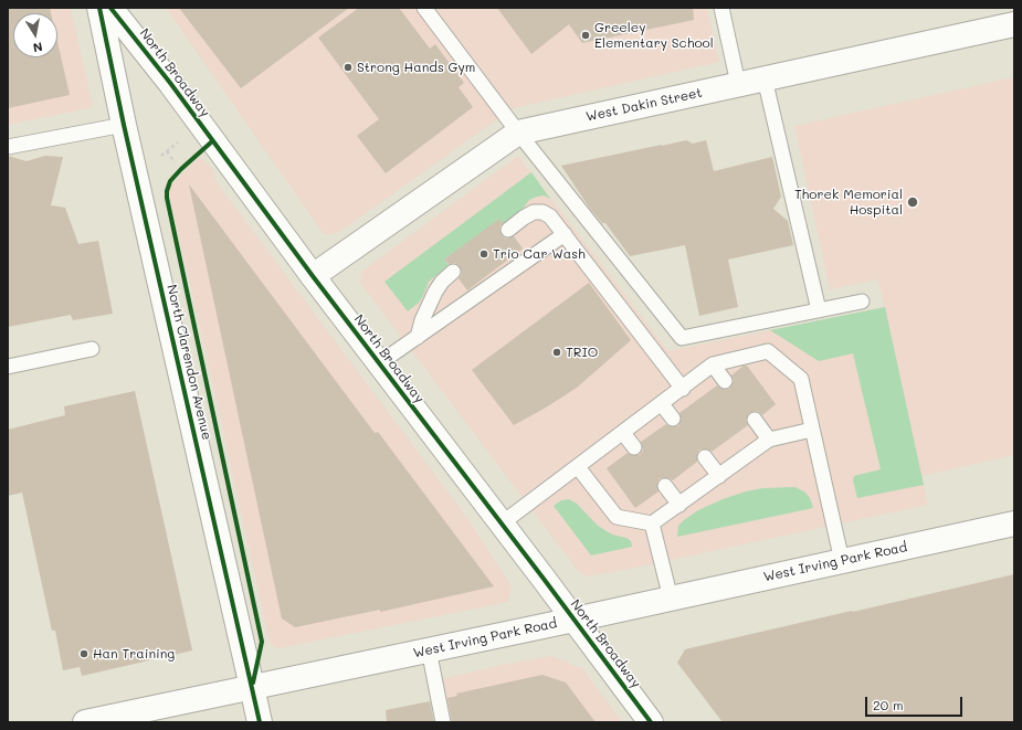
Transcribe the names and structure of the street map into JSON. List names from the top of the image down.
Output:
{
  "streets": {
    "main road": [
      "North Broadway",
      "West Dakin Street",
      "North Clarendon Avenue",
      "West Irving Park Road"
    ]
  },
  "crossings": [
    ["North Broadway", "West Dakin Street"],
    ["North Broadway", "West Irving Park Road"],
    ["North Clarendon Avenue", "West Irving Park Road"]
  ],
  "places": [
    "Greeley Elementary School",
    "Strong Hands Gym",
    "Thorek Memorial Hospital",
    "Trio Car Wash",
    "TRIO",
    "Han Training"
  ],
  "scale_bar": "20 m",
  "north": "bottom"
}
